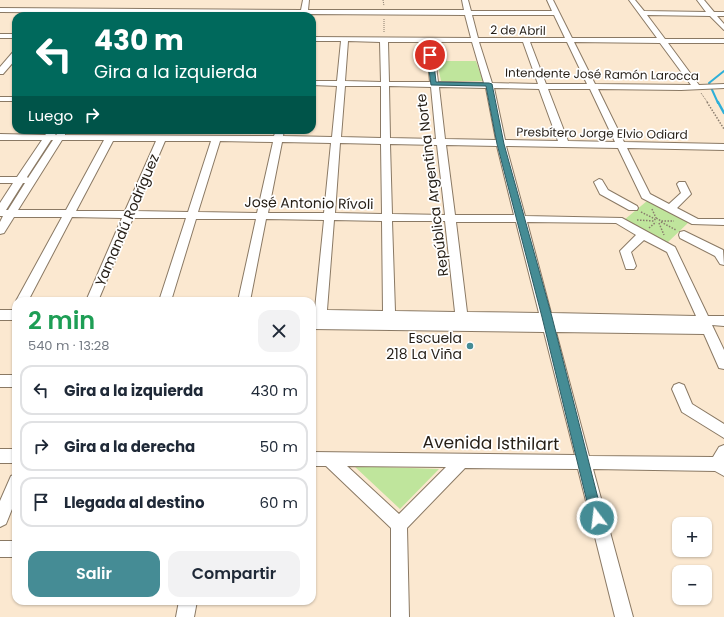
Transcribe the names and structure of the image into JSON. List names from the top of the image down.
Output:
{
  "streets": {
    "street": [
      "2 de Abril",
      "Intendente José Ramón Larocca",
      "Presbítero Jorge Elvio Odiard",
      "República Argentina Norte",
      "José Antonio Rívoli",
      "Yamandú Rodríguez",
      "Avenida Isthilart"
    ]
  },
  "crossings": [
    ["2 de Abril", "República Argentina Norte"],
    ["Intendente José Ramón Larocca", "República Argentina Norte"],
    ["Presbítero Jorge Elvio Odiard", "República Argentina Norte"],
    ["Presbítero Jorge Elvio Odiard", "Yamandú Rodríguez"],
    ["República Argentina Norte", "José Antonio Rívoli"],
    ["José Antonio Rívoli", "Yamandú Rodríguez"]
  ],
  "places": ["Escuela 218 La Viña"],
  "page": {
    "turn": ["430 m", "Gira a la izquierda"],
    "then": "Luego",
    "heading": ["2 min", "540 m · 13:28"],
    "list": [
      {
        "name": "Gira a la izquierda",
        "value": "430 m"
      },
      {
        "name": "Gira a la derecha",
        "value": "50 m"
      },
      {
        "name": "Llegada al destino",
        "value": "60 m"
      }
    ],
    "map_buttons": ["+", "−"],
    "buttons": ["Salir", "Compartir"]
  }
}
